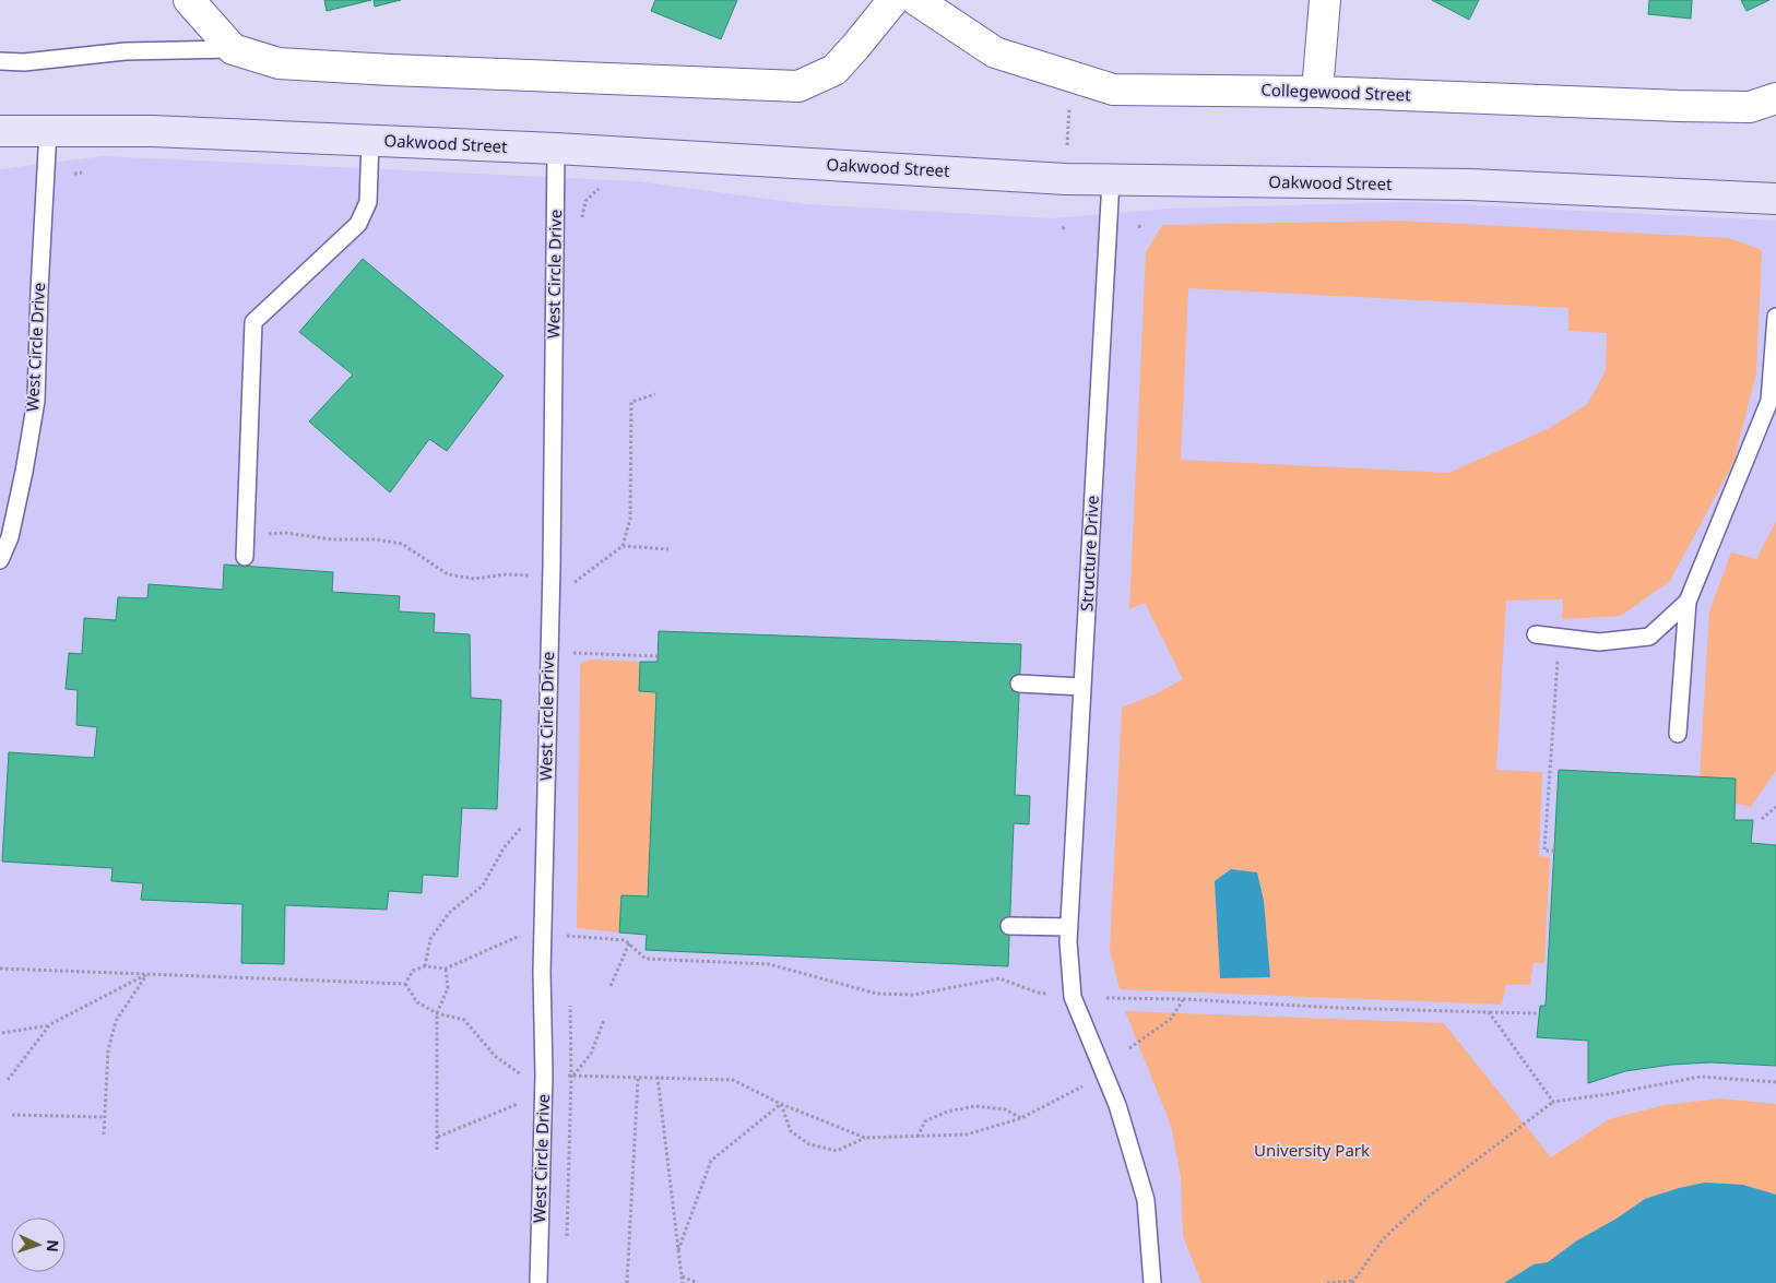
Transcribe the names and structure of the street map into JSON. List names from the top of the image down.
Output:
{
  "streets": {
    "street": ["Collegewood Street", "Oakwood Street"],
    "lane": ["West Circle Drive", "Structure Drive"]
  },
  "crossings": [
    ["Oakwood Street", "West Circle Drive"],
    ["Oakwood Street", "Structure Drive"]
  ],
  "parks": ["University Park"],
  "north": "right"
}
